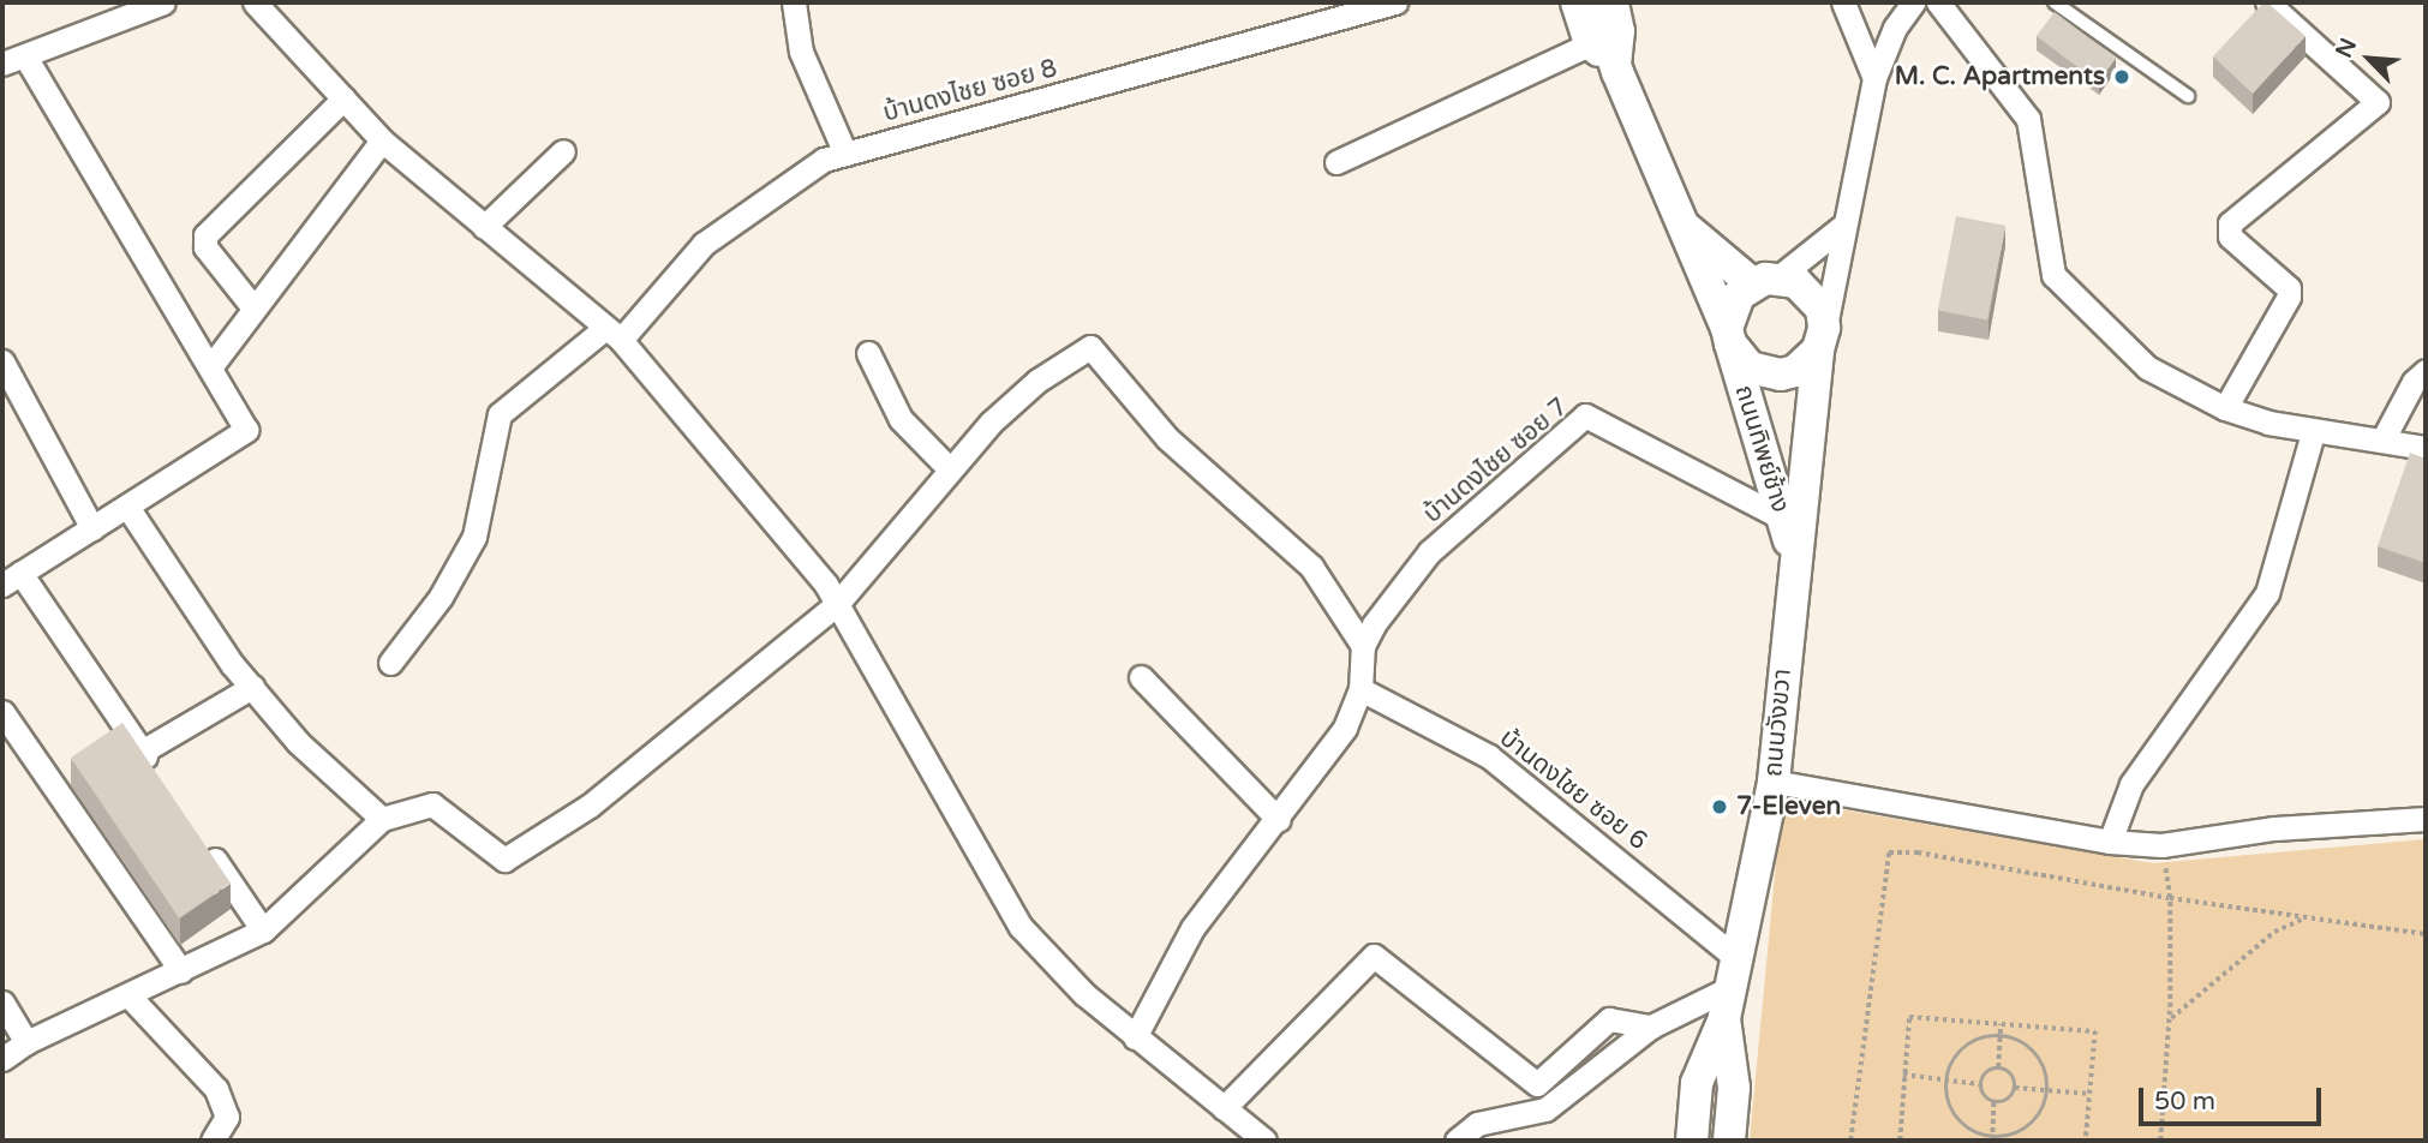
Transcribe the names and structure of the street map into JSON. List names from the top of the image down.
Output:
{
  "streets": {
    "street": [
      "บ้านดงไชย ซอย 8",
      "ถนนทิพย์ช้าง",
      "บ้านดงไชย ซอย 7",
      "ถนนวังขวา",
      "บ้านดงไชย ซอย 6"
    ]
  },
  "crossings": [
    ["ถนนทิพย์ช้าง", "บ้านดงไชย ซอย 7"],
    ["ถนนทิพย์ช้าง", "ถนนวังขวา"],
    ["ถนนวังขวา", "บ้านดงไชย ซอย 6"]
  ],
  "places": ["M. C. Apartments", "7-Eleven"],
  "scale_bar": "50 m",
  "north": "top left"
}
